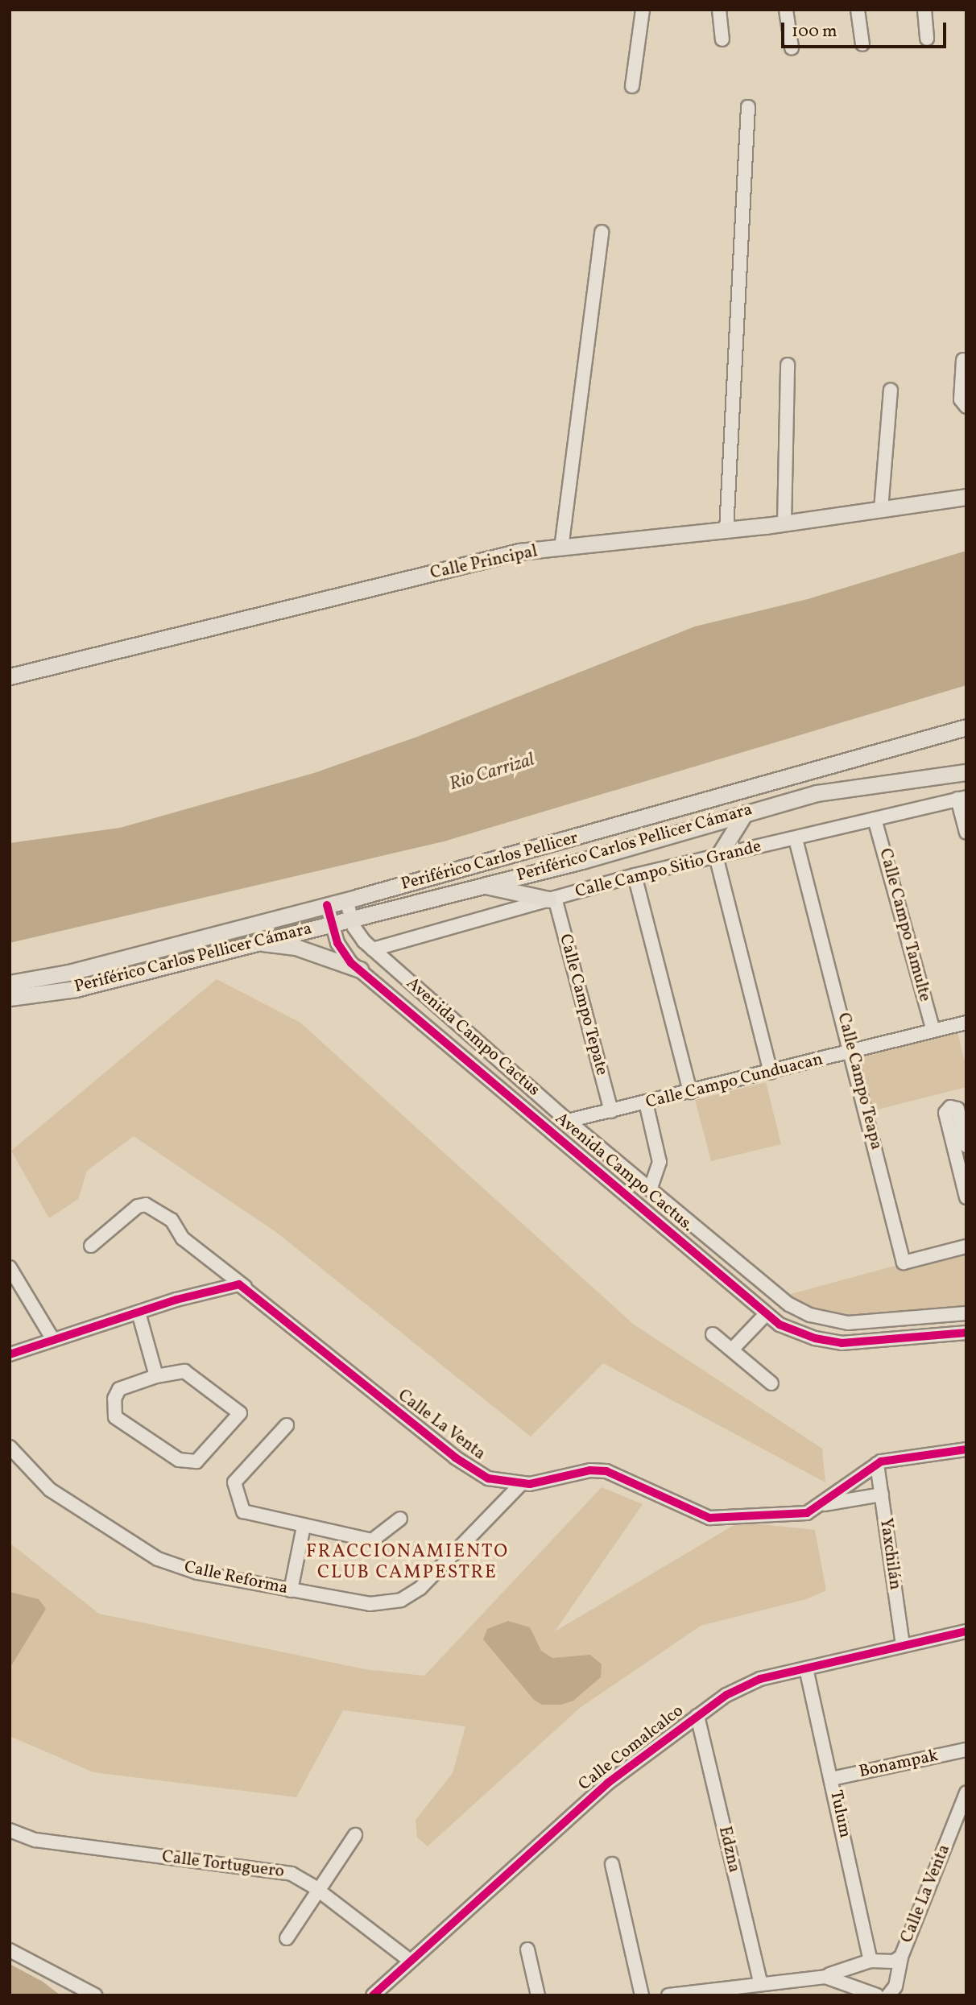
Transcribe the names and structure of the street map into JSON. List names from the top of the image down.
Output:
{
  "streets": {
    "main road": ["Calle Principal", "Periférico Carlos Pellicer Cámara", "Periférico Carlos Pellicer"],
    "street": [
      "Calle Campo Sitio Grande",
      "Calle Campo Tamulte",
      "Calle Campo Tepate",
      "Avenida Campo Cactus",
      "Calle Campo Cunduacan",
      "Calle Campo Teapa",
      "Avenida Campo Cactus.",
      "Calle La Venta",
      "Yaxchilán",
      "Calle Reforma",
      "Calle Comalcalco",
      "Bonampak",
      "Tulum",
      "Edzna",
      "Calle Tortuguero"
    ]
  },
  "crossings": [
    ["Periférico Carlos Pellicer Cámara", "Avenida Campo Cactus"],
    ["Periférico Carlos Pellicer Cámara", "Avenida Campo Cactus."],
    ["Periférico Carlos Pellicer", "Avenida Campo Cactus"],
    ["Periférico Carlos Pellicer", "Avenida Campo Cactus."],
    ["Calle Campo Sitio Grande", "Calle Campo Tamulte"],
    ["Calle Campo Sitio Grande", "Calle Campo Tepate"],
    ["Calle Campo Sitio Grande", "Avenida Campo Cactus"],
    ["Calle Campo Sitio Grande", "Calle Campo Teapa"],
    ["Calle Campo Tamulte", "Calle Campo Cunduacan"],
    ["Calle Campo Tepate", "Calle Campo Cunduacan"],
    ["Avenida Campo Cactus", "Calle Campo Cunduacan"],
    ["Calle Campo Cunduacan", "Calle Campo Teapa"],
    ["Calle La Venta", "Yaxchilán"],
    ["Calle La Venta", "Calle Reforma"],
    ["Yaxchilán", "Calle Comalcalco"],
    ["Calle Comalcalco", "Tulum"],
    ["Calle Comalcalco", "Edzna"],
    ["Calle Comalcalco", "Calle Tortuguero"],
    ["Bonampak", "Tulum"]
  ],
  "districts": ["FRACCIONAMIENTO CLUB CAMPESTRE"],
  "water": ["Rio Carrizal"],
  "scale_bar": "100 m"
}
